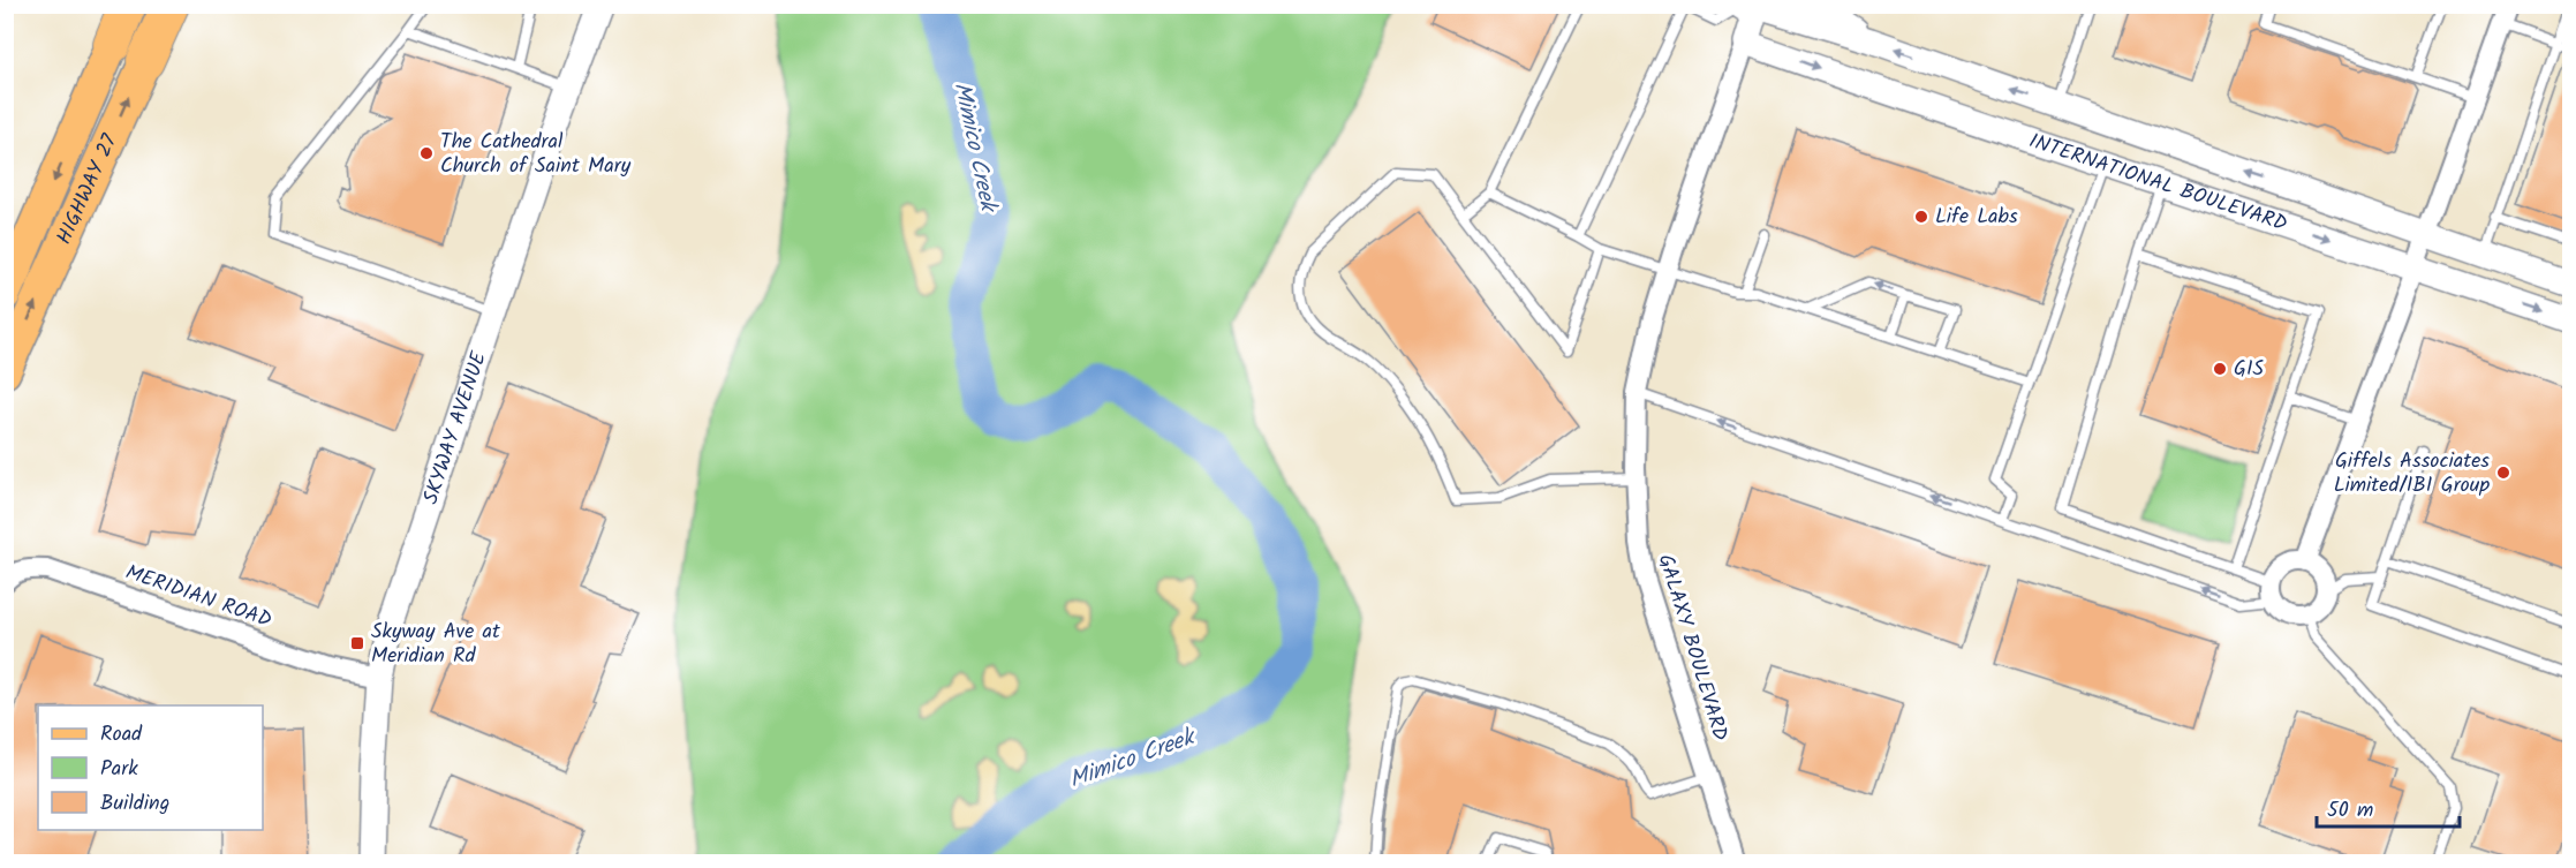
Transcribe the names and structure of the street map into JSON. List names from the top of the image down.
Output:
{
  "streets": {
    "highway": ["HIGHWAY 27"],
    "street": [
      "INTERNATIONAL BOULEVARD",
      "SKYWAY AVENUE",
      "MERIDIAN ROAD",
      "GALAXY BOULEVARD"
    ]
  },
  "crossings": [
    ["INTERNATIONAL BOULEVARD", "GALAXY BOULEVARD"],
    ["SKYWAY AVENUE", "MERIDIAN ROAD"]
  ],
  "water": ["Mimico Creek"],
  "places": {
    "other": [
      "The Cathedral Church of Saint Mary",
      "Life Labs",
      "GIS",
      "Giffels Associates Limited/IBI Group"
    ],
    "transit": ["Skyway Ave at Meridian Rd"]
  },
  "legend": ["Road", "Park", "Building"],
  "scale_bar": "50 m"
}
